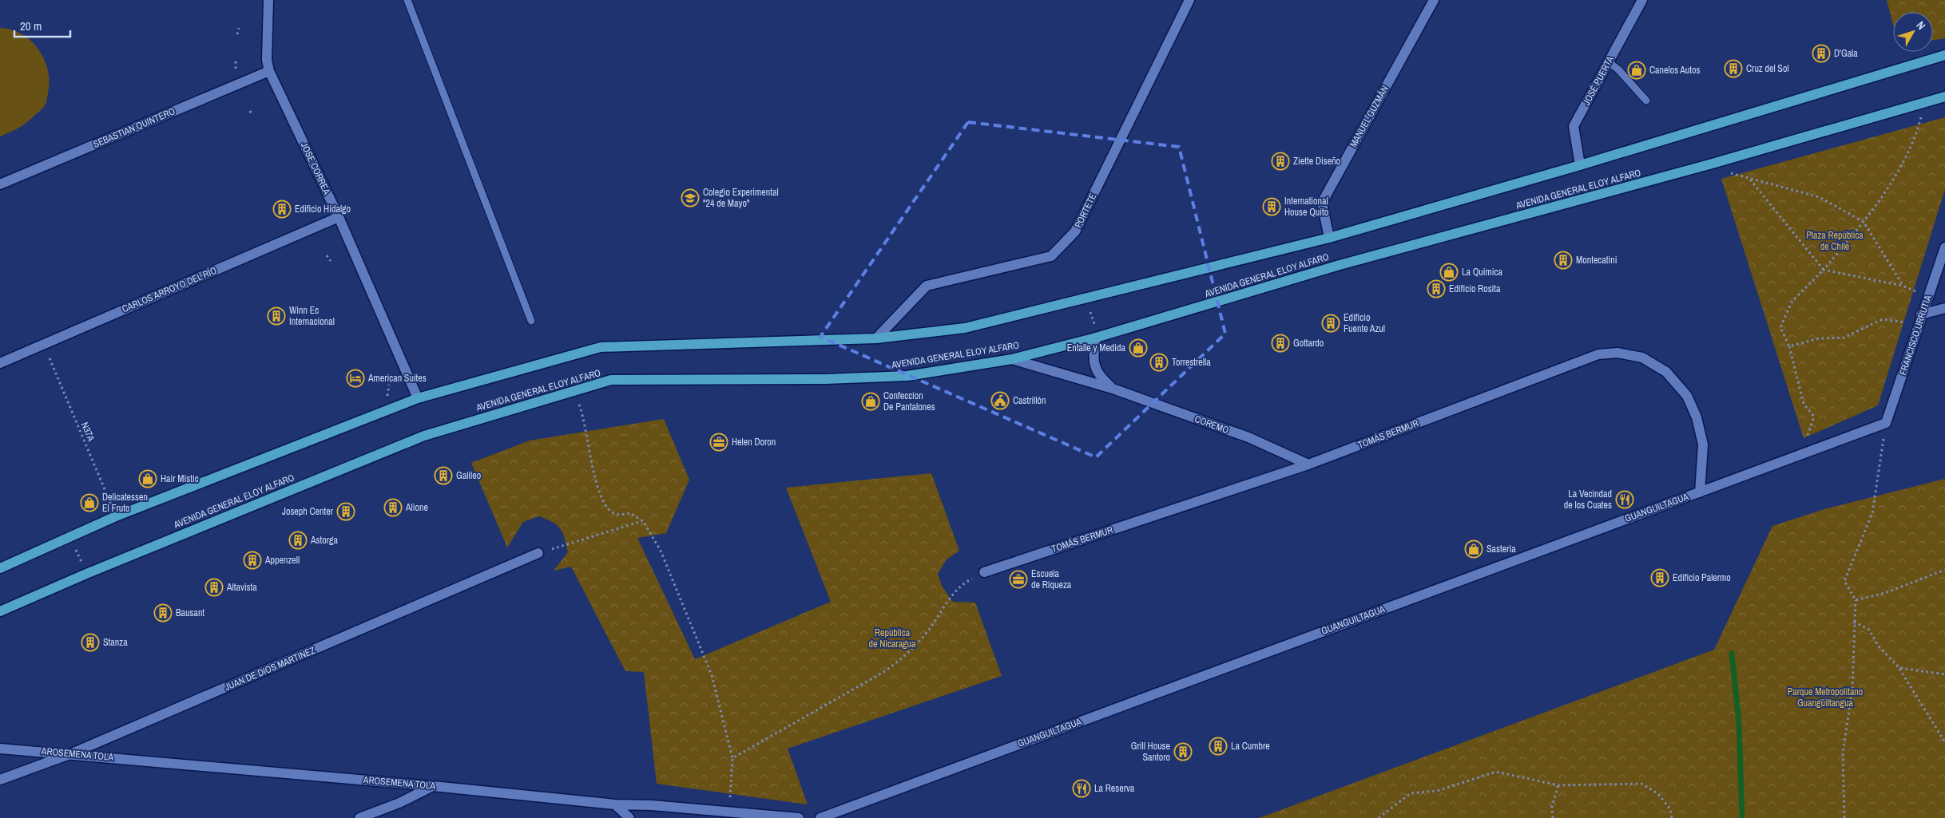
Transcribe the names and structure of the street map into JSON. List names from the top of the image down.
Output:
{
  "streets": {
    "main road": ["AVENIDA GENERAL ELOY ALFARO"],
    "street": [
      "JOSÉ PUERTA",
      "MANUEL GUZMÁN",
      "SEBASTIAN QUINTERO",
      "JOSE CORREA",
      "PORTETE",
      "CARLOS ARROYO DEL RÍO",
      "FRANCISCO URRUTIA",
      "COREMO",
      "TOMÁS BERMUR",
      "GUANGUILTAGUA",
      "JUAN DE DIOS MARTINEZ",
      "AROSEMENA TOLA"
    ],
    "path": ["N37A"]
  },
  "crossings": [
    ["JOSÉ PUERTA", "AVENIDA GENERAL ELOY ALFARO"],
    ["MANUEL GUZMÁN", "AVENIDA GENERAL ELOY ALFARO"],
    ["SEBASTIAN QUINTERO", "JOSE CORREA"],
    ["JOSE CORREA", "AVENIDA GENERAL ELOY ALFARO"],
    ["JOSE CORREA", "CARLOS ARROYO DEL RÍO"],
    ["AVENIDA GENERAL ELOY ALFARO", "PORTETE"],
    ["AVENIDA GENERAL ELOY ALFARO", "COREMO"],
    ["FRANCISCO URRUTIA", "GUANGUILTAGUA"],
    ["COREMO", "TOMÁS BERMUR"],
    ["TOMÁS BERMUR", "GUANGUILTAGUA"],
    ["JUAN DE DIOS MARTINEZ", "AROSEMENA TOLA"]
  ],
  "parks": ["Plaza República de Chile", "República de Nicaragua", "Parque Metropolitano Guangüiltangua"],
  "places": {
    "building": [
      "D'Gala",
      "Cruz del Sol",
      "Ziette Diseño",
      "International House Quito",
      "Edificio Hidalgo",
      "Montecatini",
      "Edificio Rosita",
      "Winn Ec Internacional",
      "Edificio Fuente Azul",
      "Gottardo",
      "Torrestrella",
      "Galileo",
      "Alione",
      "Joseph Center",
      "Astorga",
      "Appenzell",
      "Edificio Palermo",
      "Altavista",
      "Bausant",
      "Stanza",
      "La Cumbre",
      "Grill House Santoro"
    ],
    "shop": [
      "Canelos Autos",
      "La Química",
      "Entalle y Medida",
      "Confeccion De Pantalones",
      "Hair Mistic",
      "Delicatessen El Fruto",
      "Sasteria"
    ],
    "school or university": ["Colegio Experimental \"24 de Mayo\""],
    "hotel": ["American Suites"],
    "public building": ["Castrillón"],
    "office": ["Helen Doron", "Escuela de Riqueza"],
    "restaurant": ["La Vecindad de los Cuates", "La Reserva"]
  },
  "scale_bar": "20 m",
  "north": "top right"
}
